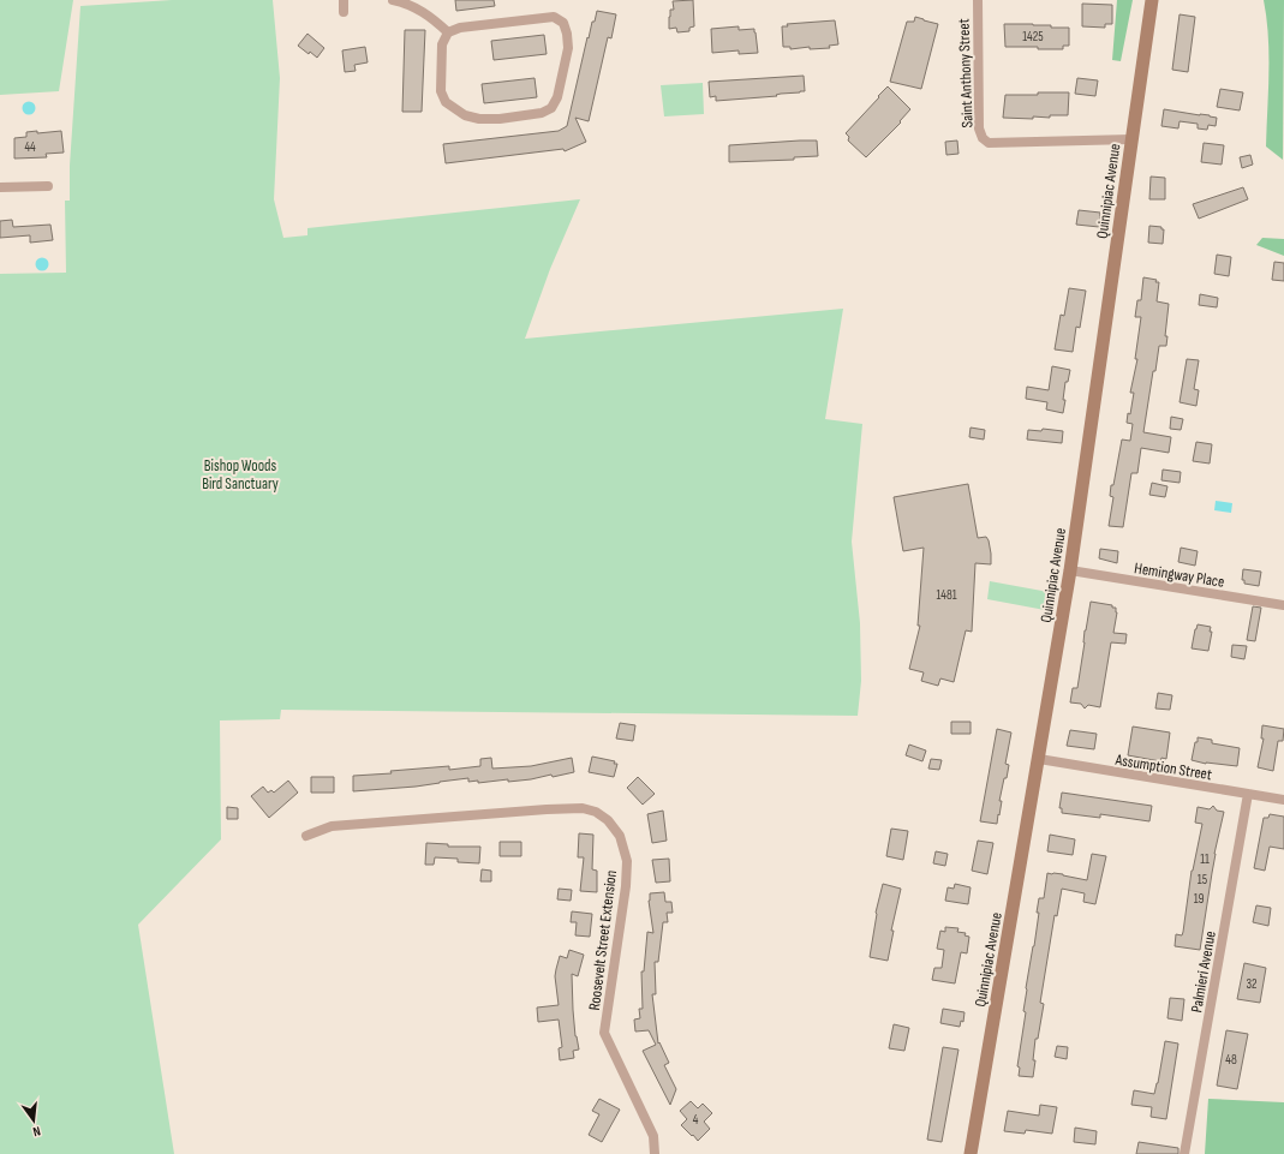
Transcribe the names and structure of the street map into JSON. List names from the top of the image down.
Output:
{
  "streets": {
    "main road": ["Quinnipiac Avenue"],
    "street": [
      "Saint Anthony Street",
      "Hemingway Place",
      "Assumption Street",
      "Roosevelt Street Extension",
      "Palmieri Avenue"
    ]
  },
  "crossings": [
    ["Saint Anthony Street", "Quinnipiac Avenue"],
    ["Quinnipiac Avenue", "Hemingway Place"],
    ["Quinnipiac Avenue", "Assumption Street"],
    ["Assumption Street", "Palmieri Avenue"]
  ],
  "parks": ["Bishop Woods Bird Sanctuary"],
  "house_numbers": [
    "1425",
    "44",
    "1481",
    "11",
    "15",
    "19",
    "32",
    "48",
    "4"
  ],
  "north": "bottom"
}
